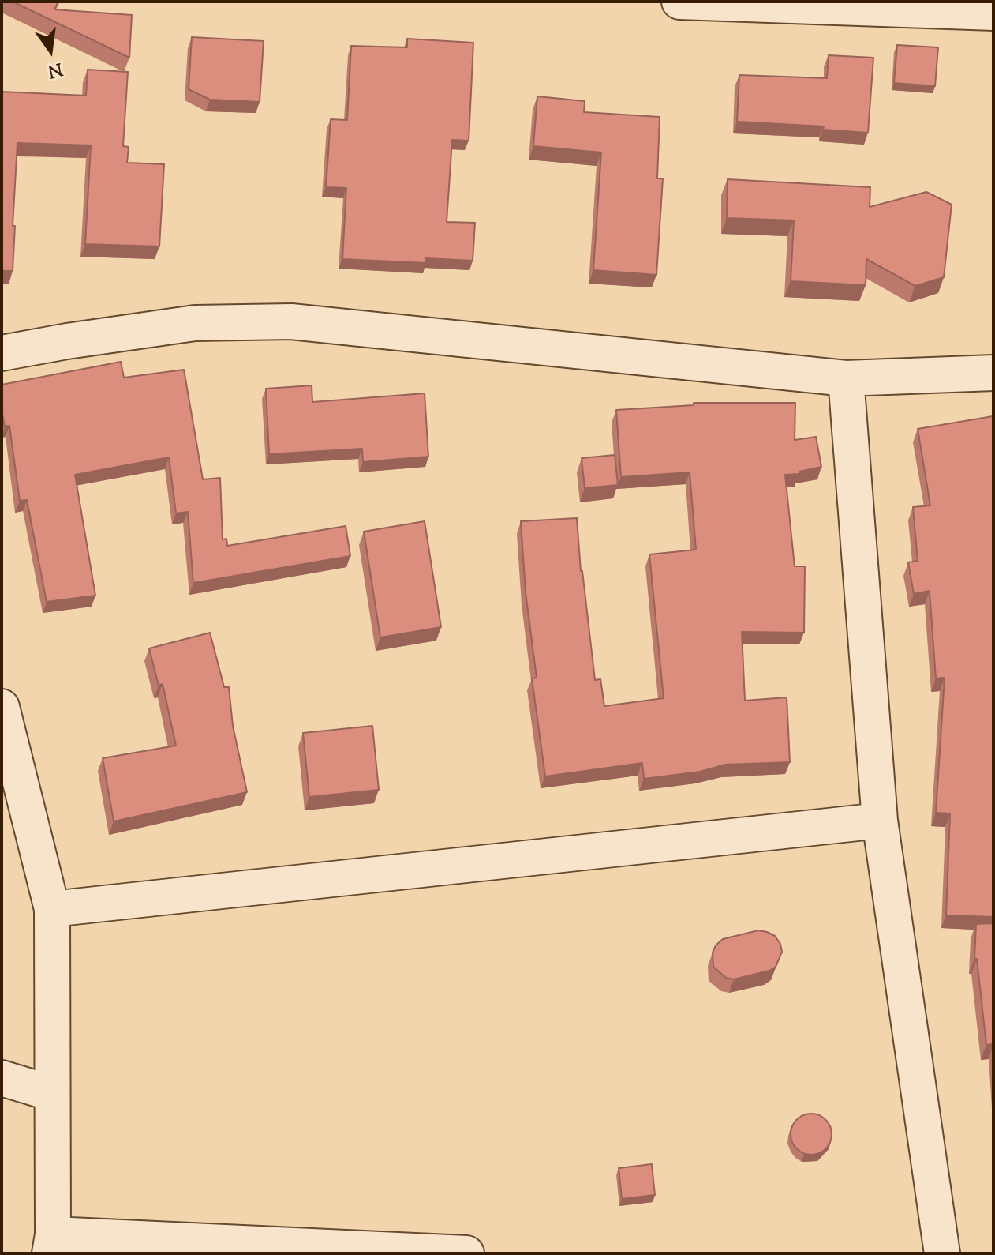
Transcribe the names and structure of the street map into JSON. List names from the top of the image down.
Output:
{
  "north": "bottom"
}
